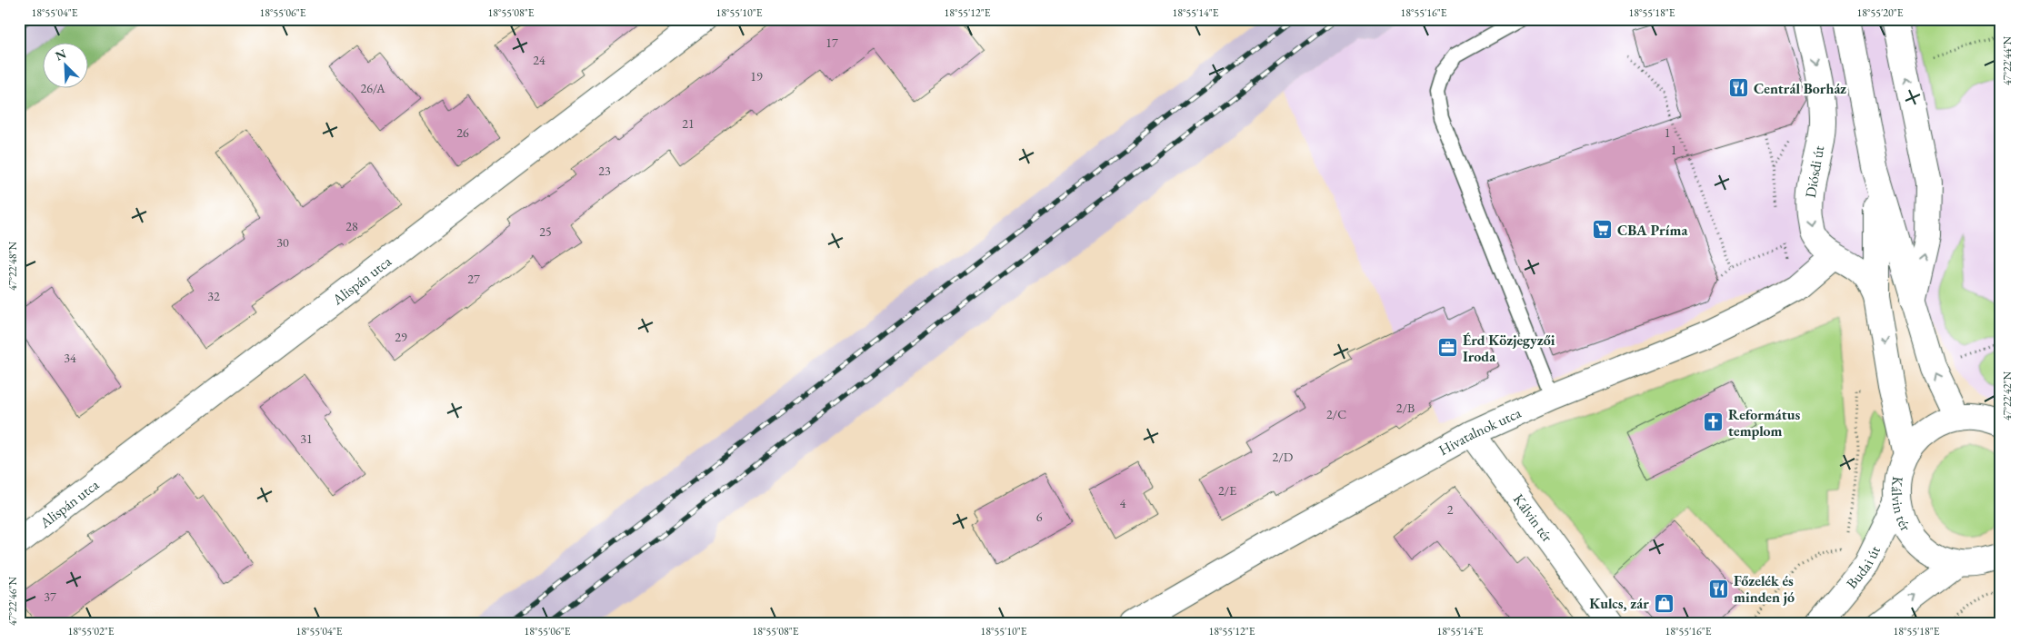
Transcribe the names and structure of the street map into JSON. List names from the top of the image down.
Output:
{
  "streets": {
    "street": [
      "Diósdi út",
      "Alispán utca",
      "Hivatalnok utca",
      "Kálvin tér",
      "Budai út"
    ]
  },
  "crossings": [
    ["Diósdi út", "Hivatalnok utca"],
    ["Diósdi út", "Kálvin tér"],
    ["Hivatalnok utca", "Kálvin tér"],
    ["Kálvin tér", "Budai út"]
  ],
  "places": {
    "restaurant": ["Centrál Borház", "Főzelék és minden jó"],
    "supermarket": ["CBA Príma"],
    "office": ["Érd Közjegyzői Iroda"],
    "church": ["Református templom"],
    "shop": ["Kulcs, zár"]
  },
  "house_numbers": [
    "17",
    "24",
    "19",
    "26/A",
    "21",
    "26",
    "1",
    "1",
    "23",
    "28",
    "25",
    "30",
    "27",
    "32",
    "29",
    "34",
    "2/B",
    "2/C",
    "31",
    "2/D",
    "2/E",
    "4",
    "2",
    "6",
    "37"
  ],
  "north": "top left",
  "coordinates": [
    "18°55'04\"E",
    "18°55'06\"E",
    "18°55'08\"E",
    "18°55'10\"E",
    "18°55'12\"E",
    "18°55'14\"E",
    "18°55'16\"E",
    "18°55'18\"E",
    "18°55'20\"E",
    "47°22'44\"N",
    "47°22'48\"N",
    "47°22'42\"N",
    "47°22'46\"N",
    "18°55'02\"E"
  ]
}
